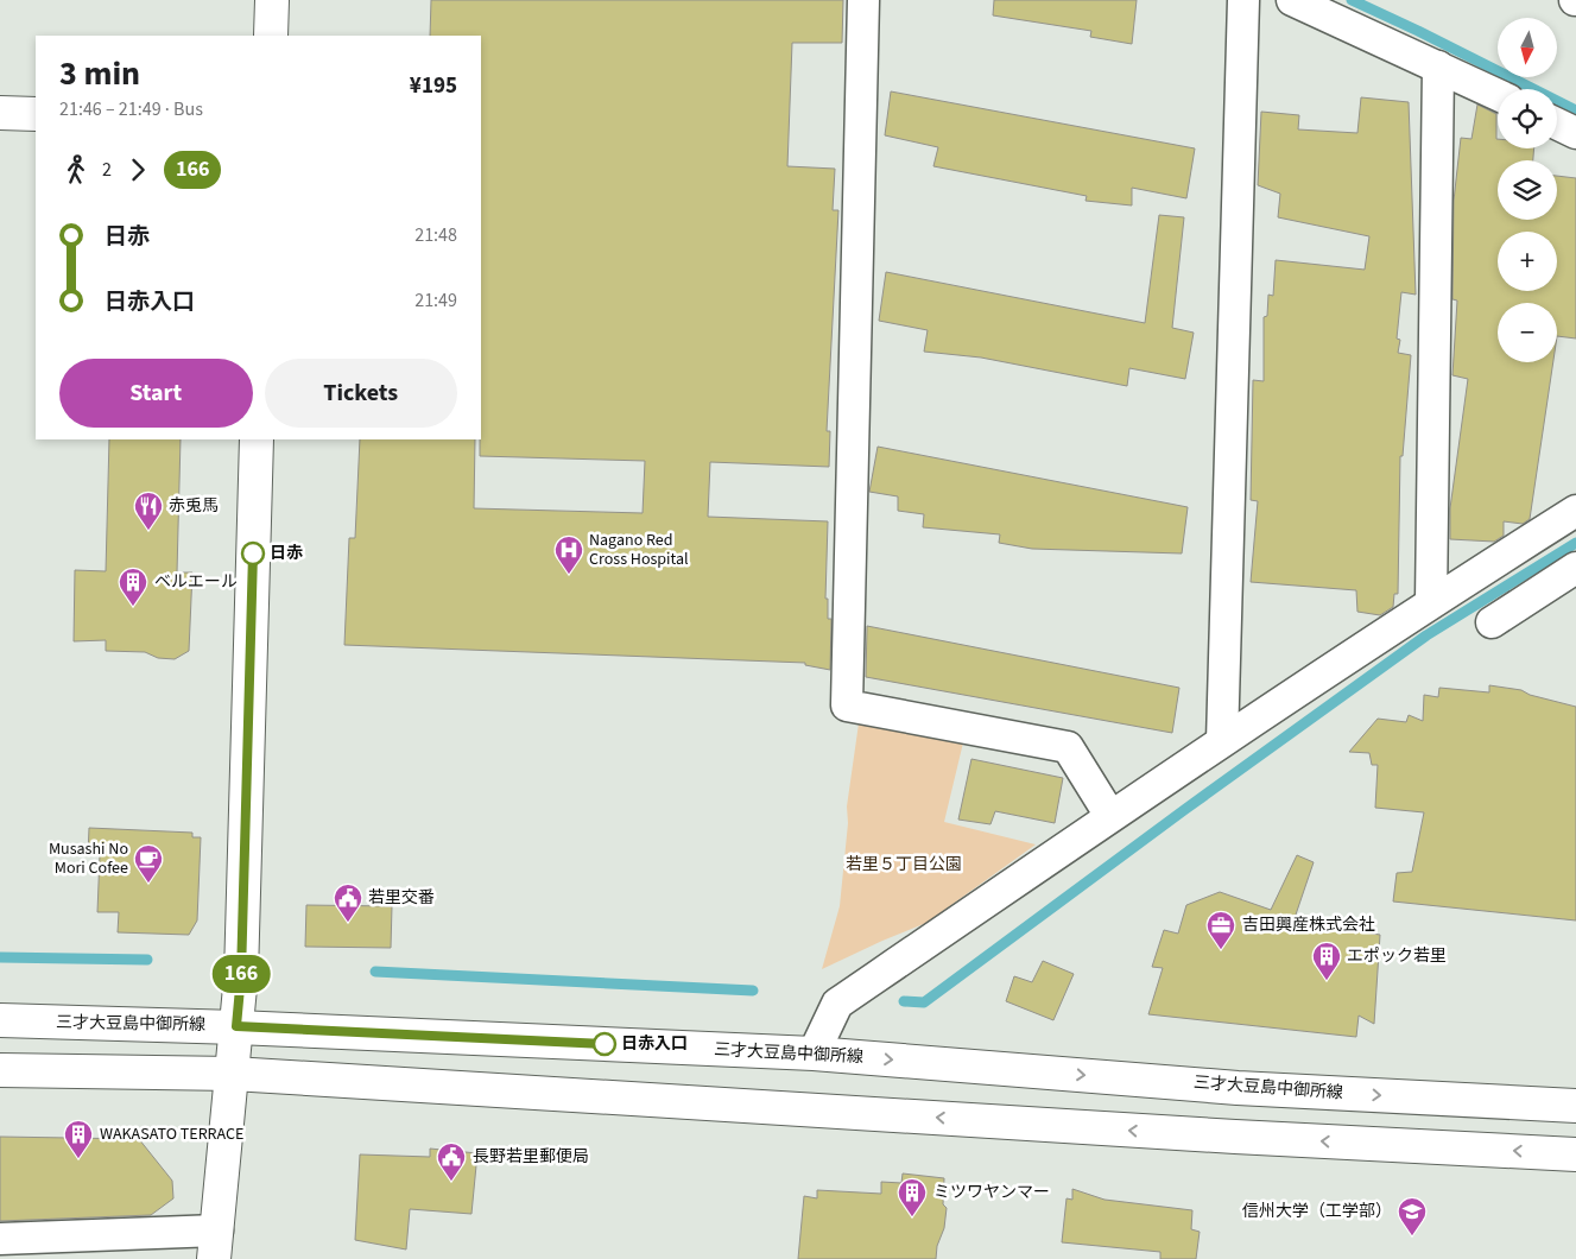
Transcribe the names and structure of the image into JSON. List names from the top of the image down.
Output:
{
  "streets": {
    "main road": ["三才大豆島中御所線"]
  },
  "parks": ["若里５丁目公園"],
  "places": {
    "restaurant": ["赤兎馬"],
    "other": ["日赤", "日赤入口"],
    "hospital": ["Nagano Red Cross Hospital"],
    "building": [
      "ベルエール",
      "エポック若里",
      "WAKASATO TERRACE",
      "ミツワヤンマー"
    ],
    "cafe": ["Musashi No Mori Cofee"],
    "public building": ["若里交番", "長野若里郵便局"],
    "office": ["吉田興産株式会社"],
    "school or university": ["信州大学（工学部）"]
  },
  "lines": ["bus line 166"],
  "north": "bottom",
  "page": {
    "on_map": "166",
    "map_buttons": ["+", "−"],
    "heading": ["3 min", "21:46 – 21:49 · Bus", "¥195"],
    "legs": ["2", "166"],
    "list": [
      {
        "name": "日赤",
        "value": "21:48"
      },
      {
        "name": "日赤入口",
        "value": "21:49"
      }
    ],
    "buttons": ["Start", "Tickets"]
  }
}
